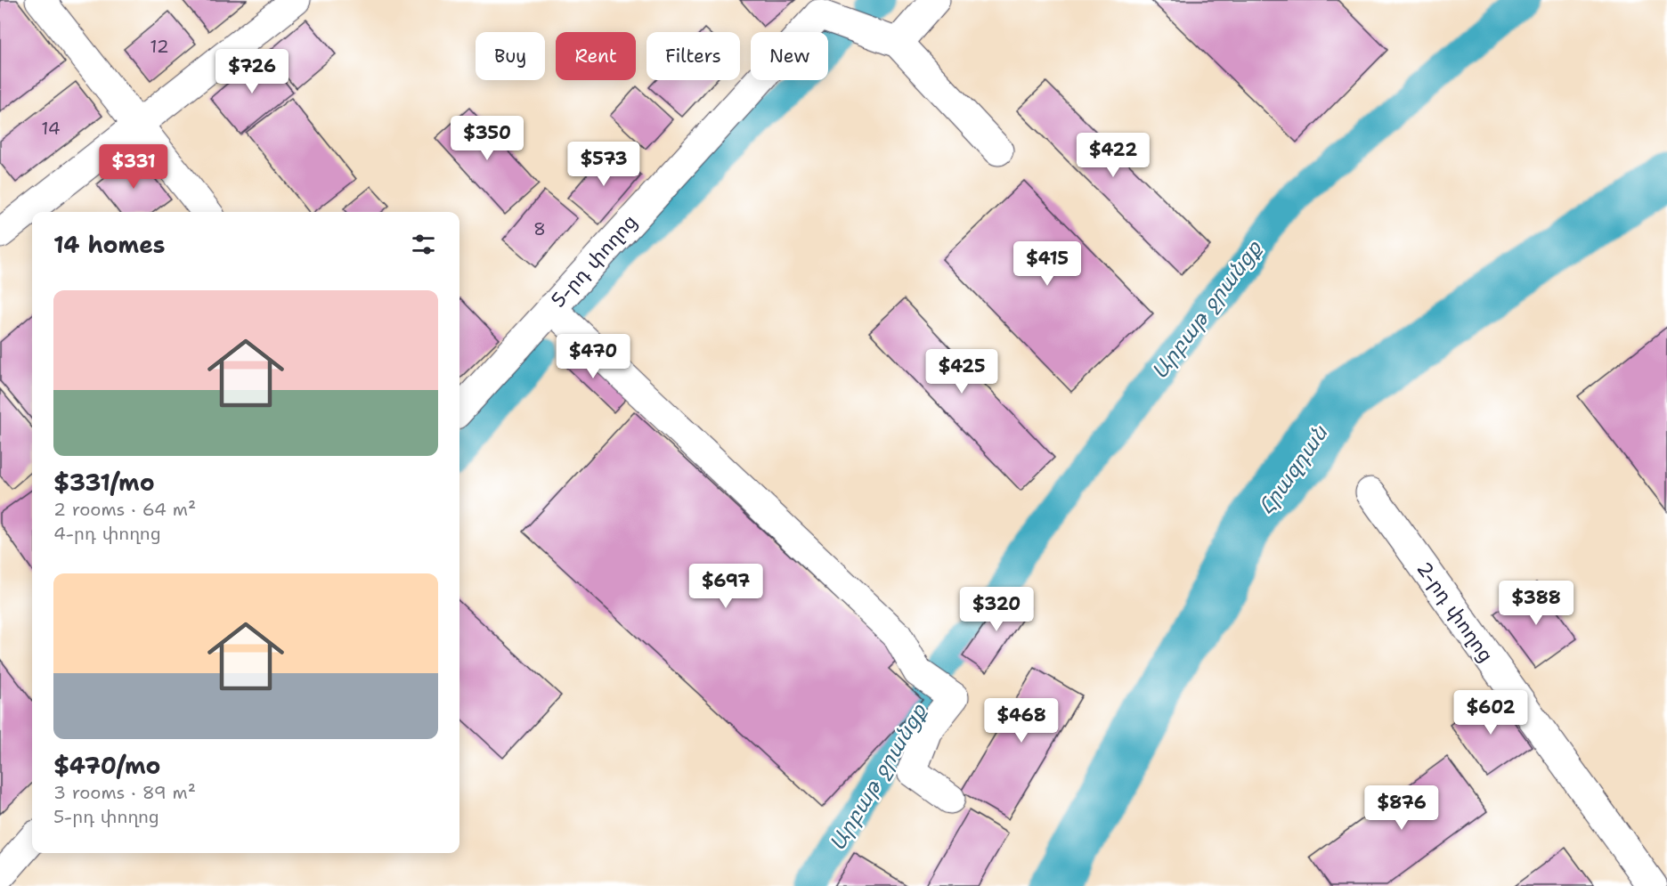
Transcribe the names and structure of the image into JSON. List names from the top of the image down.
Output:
{
  "streets": {
    "street": ["5-րդ փողոց", "2-րդ փողոց"]
  },
  "water": ["Արբաթ ջրանցք", "Հրազդան"],
  "house_numbers": ["12", "14", "8"],
  "page": {
    "chip": [
      "Buy",
      "Rent",
      "Filters",
      "New"
    ],
    "price": [
      "$726",
      "$350",
      "$422",
      "$573",
      "$331",
      "$415",
      "$470",
      "$425",
      "$697",
      "$388",
      "$320",
      "$602",
      "$468",
      "$876"
    ],
    "heading": "14 homes",
    "list": [
      {
        "name": "$331/mo",
        "note": "2 rooms · 64 m² · 4-րդ փողոց"
      },
      {
        "name": "$470/mo",
        "note": "3 rooms · 89 m² · 5-րդ փողոց"
      }
    ]
  }
}
